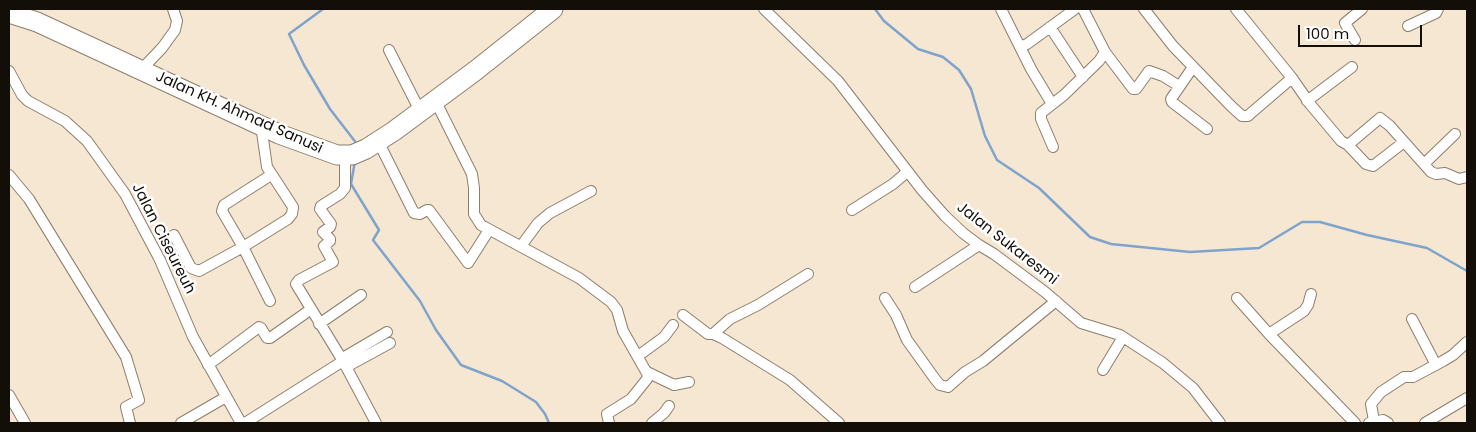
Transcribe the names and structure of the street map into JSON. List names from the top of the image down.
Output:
{
  "streets": {
    "highway": ["Jalan KH. Ahmad Sanusi"],
    "street": ["Jalan Ciseureuh", "Jalan Sukaresmi"]
  },
  "scale_bar": "100 m"
}
